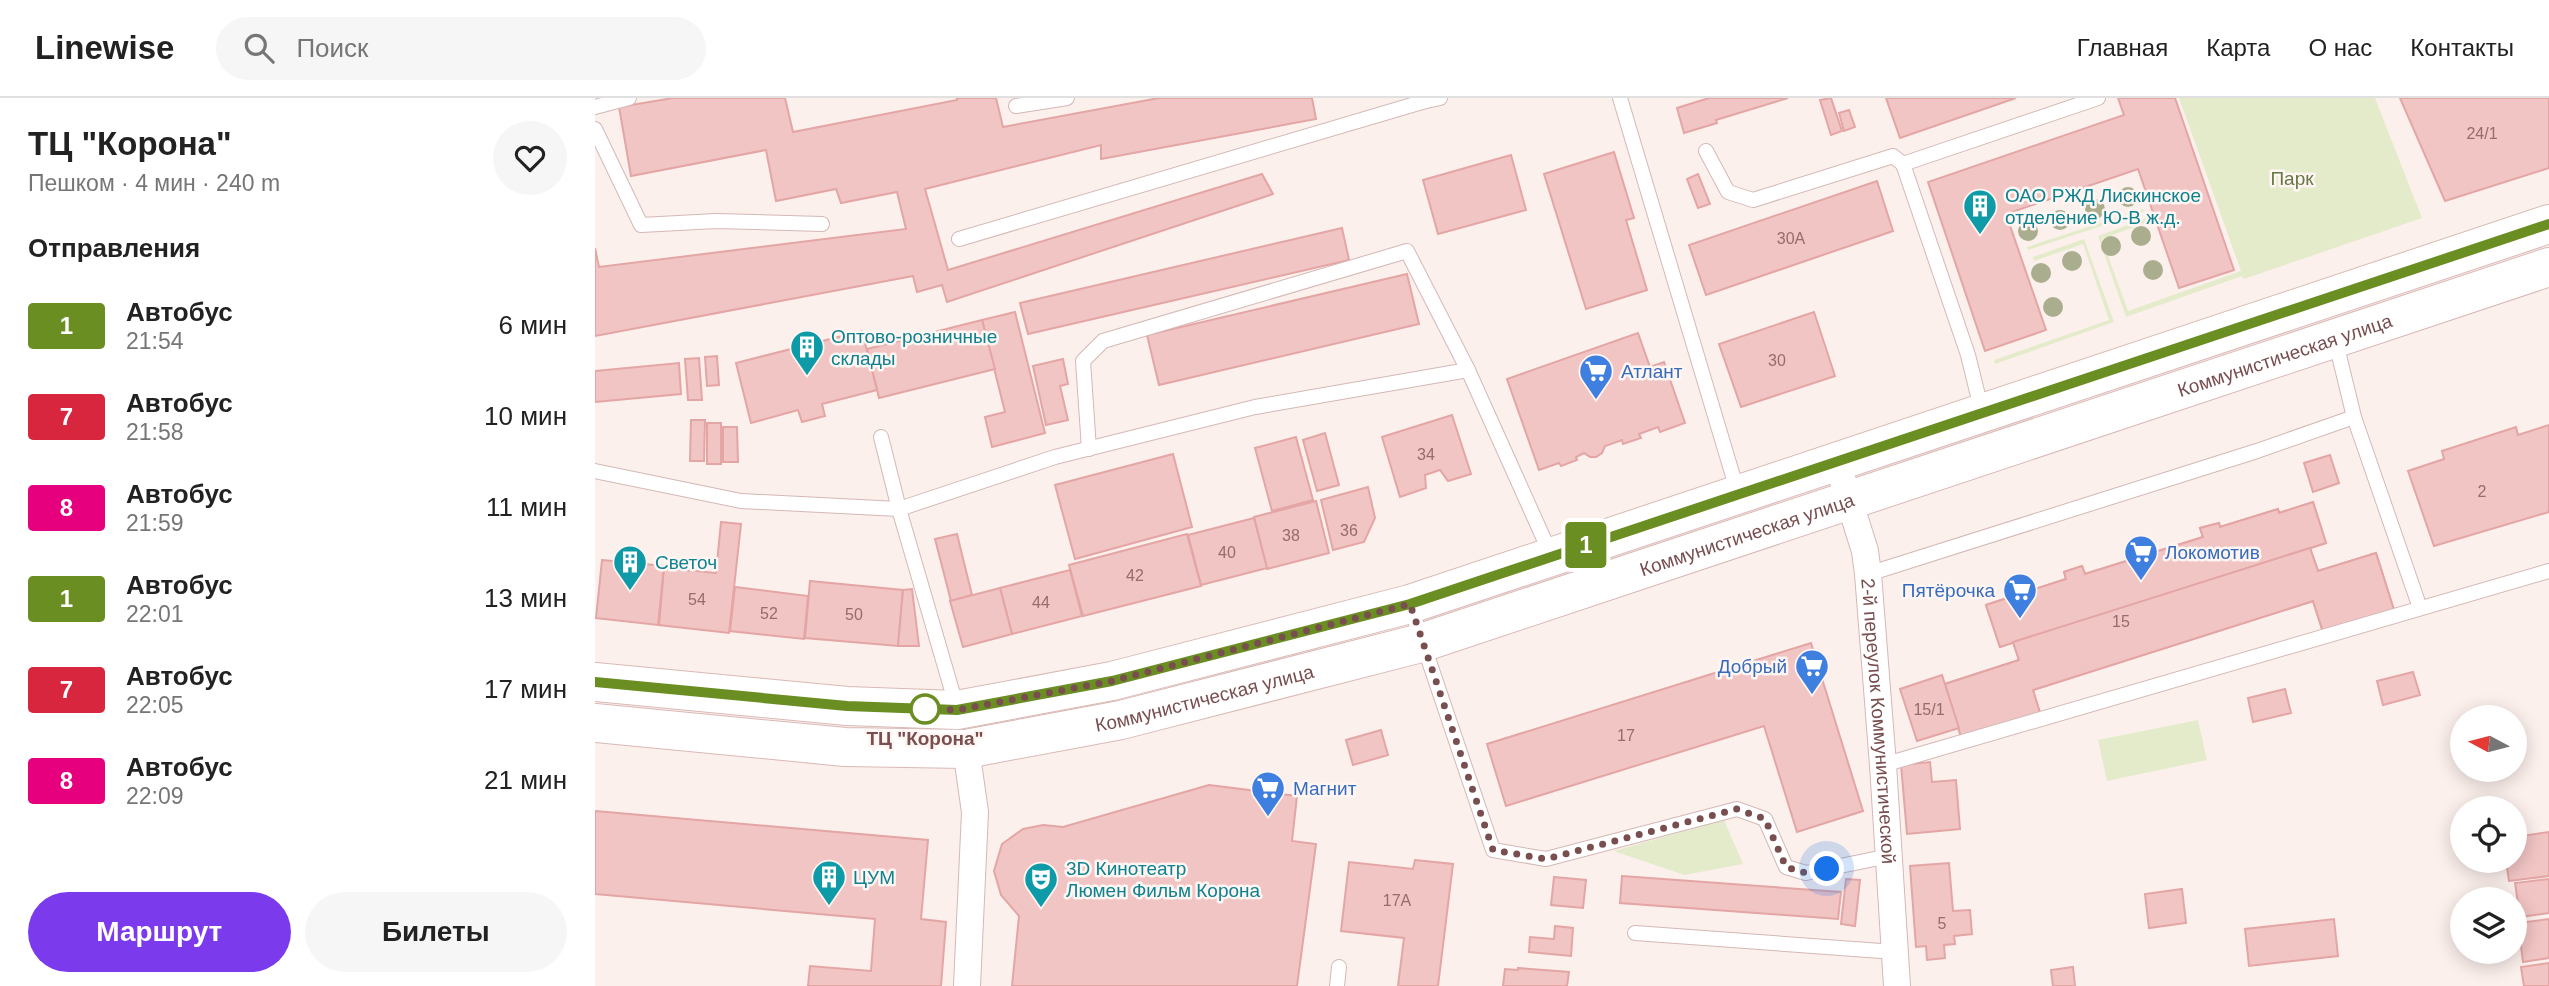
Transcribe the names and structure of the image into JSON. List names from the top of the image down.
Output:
{
  "streets": {
    "main road": ["Коммунистическая улица"],
    "street": ["2-й переулок Коммунистической"]
  },
  "crossings": [
    ["Коммунистическая улица", "2-й переулок Коммунистической"]
  ],
  "parks": ["Парк"],
  "places": {
    "building": [
      "ОАО РЖД Лискинское отделение Ю-В ж.д.",
      "Оптово-розничные склады",
      "Светоч",
      "ЦУМ"
    ],
    "supermarket": [
      "Атлант",
      "Локомотив",
      "Пятёрочка",
      "Добрый",
      "Магнит"
    ],
    "other": ["ТЦ \"Корона\""],
    "theatre": ["3D Кинотеатр Люмен Фильм Корона"]
  },
  "lines": ["bus line 1"],
  "house_numbers": [
    "24/1",
    "30А",
    "30",
    "34",
    "2",
    "36",
    "38",
    "40",
    "42",
    "54",
    "44",
    "52",
    "50",
    "15",
    "15/1",
    "17",
    "17А",
    "5"
  ],
  "north": "left",
  "page": {
    "header": "Linewise",
    "search": "Поиск",
    "nav": [
      "Главная",
      "Карта",
      "О нас",
      "Контакты"
    ],
    "heading": [
      ["ТЦ \"Корона\"", "Пешком · 4 мин · 240 m"],
      "Отправления"
    ],
    "on_map": "1",
    "list": [
      {
        "mark": "1",
        "name": "Автобус",
        "note": "21:54",
        "value": "6 мин"
      },
      {
        "mark": "7",
        "name": "Автобус",
        "note": "21:58",
        "value": "10 мин"
      },
      {
        "mark": "8",
        "name": "Автобус",
        "note": "21:59",
        "value": "11 мин"
      },
      {
        "mark": "1",
        "name": "Автобус",
        "note": "22:01",
        "value": "13 мин"
      },
      {
        "mark": "7",
        "name": "Автобус",
        "note": "22:05",
        "value": "17 мин"
      },
      {
        "mark": "8",
        "name": "Автобус",
        "note": "22:09",
        "value": "21 мин"
      }
    ],
    "buttons": ["Маршрут", "Билеты"]
  }
}
